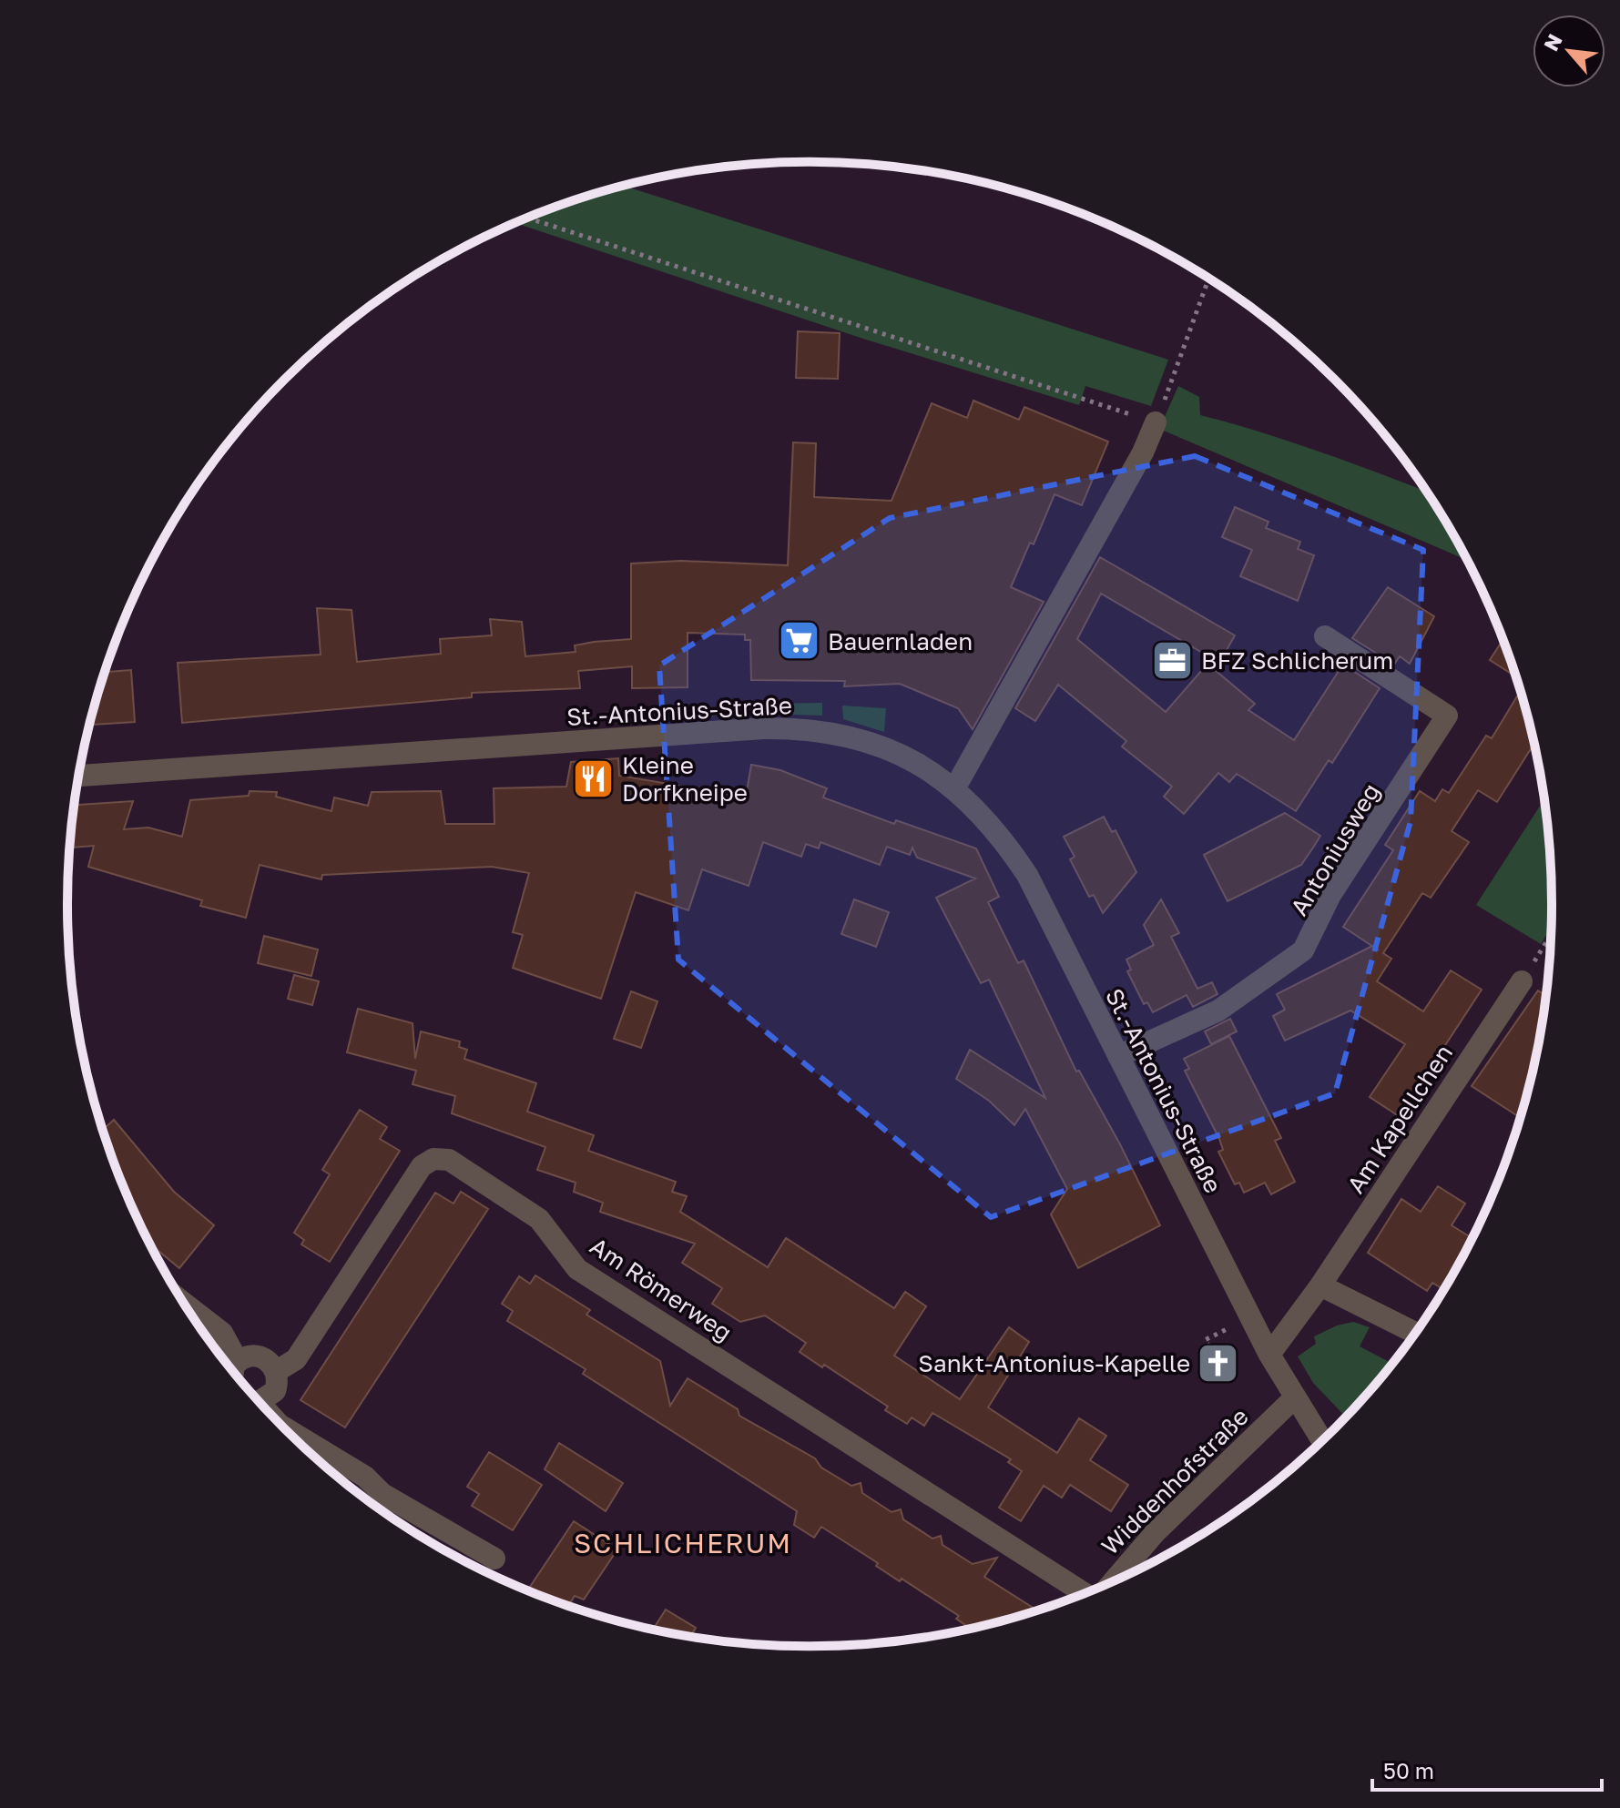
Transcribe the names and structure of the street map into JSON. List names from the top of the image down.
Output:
{
  "streets": {
    "street": [
      "St.-Antonius-Straße",
      "Antoniusweg",
      "Am Kapellchen",
      "Am Römerweg",
      "Widdenhofstraße"
    ]
  },
  "crossings": [
    ["St.-Antonius-Straße", "Antoniusweg"],
    ["St.-Antonius-Straße", "Am Kapellchen"],
    ["St.-Antonius-Straße", "Widdenhofstraße"]
  ],
  "districts": ["SCHLICHERUM"],
  "places": {
    "supermarket": ["Bauernladen"],
    "office": ["BFZ Schlicherum"],
    "restaurant": ["Kleine Dorfkneipe"],
    "church": ["Sankt-Antonius-Kapelle"]
  },
  "scale_bar": "50 m",
  "north": "top left"
}
